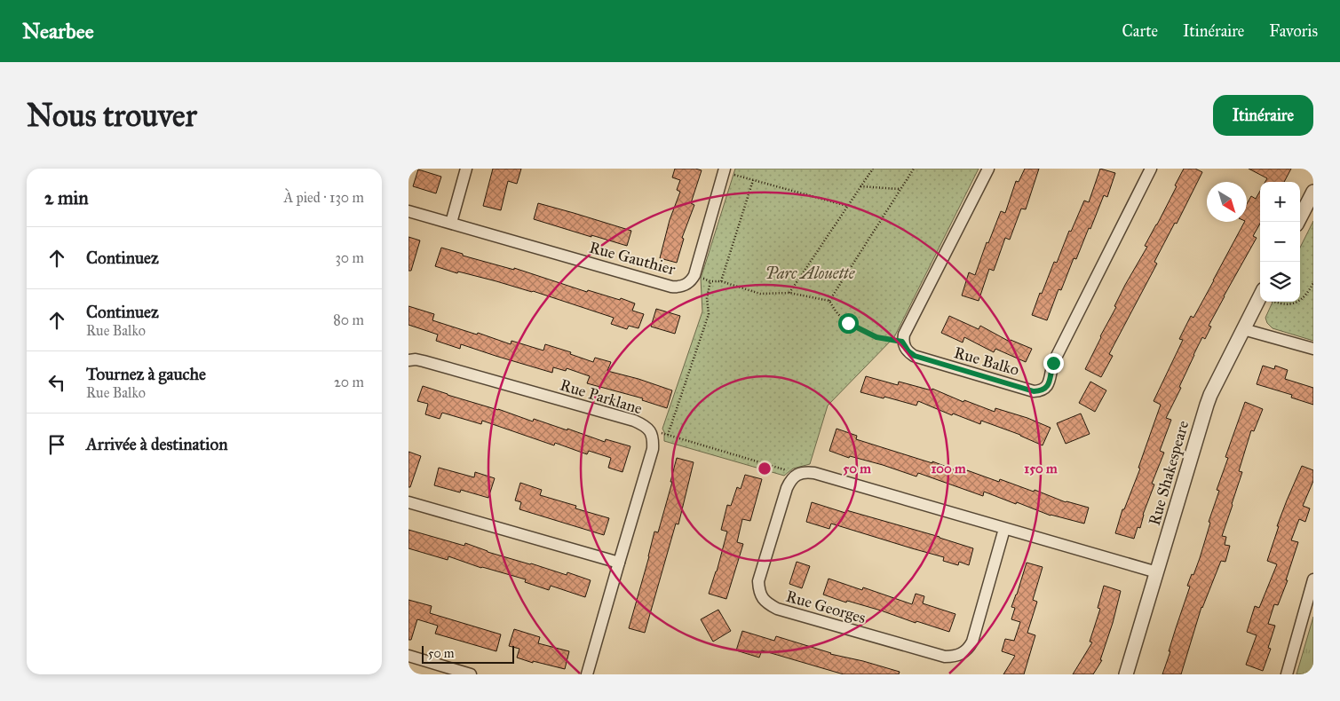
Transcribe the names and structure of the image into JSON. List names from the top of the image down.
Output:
{
  "streets": {
    "street": [
      "Rue Gauthier",
      "Rue Balko",
      "Rue Parklane",
      "Rue Shakespeare",
      "Rue Georges"
    ]
  },
  "parks": ["Parc Alouette"],
  "scale_bar": "50 m",
  "north": "bottom right",
  "page": {
    "header": "Nearbee",
    "nav": ["Carte", "Itinéraire", "Favoris"],
    "buttons": "Itinéraire",
    "title": "Nous trouver",
    "heading": ["2 min", "À pied · 130 m"],
    "map_buttons": ["+", "−"],
    "list": [
      ["Continuez", "30 m"],
      ["Continuez", "Rue Balko", "80 m"],
      ["Tournez à gauche", "Rue Balko", "20 m"],
      "Arrivée à destination"
    ],
    "scale": "50 m"
  },
  "rings": ["50 m", "100 m", "150 m"]
}
